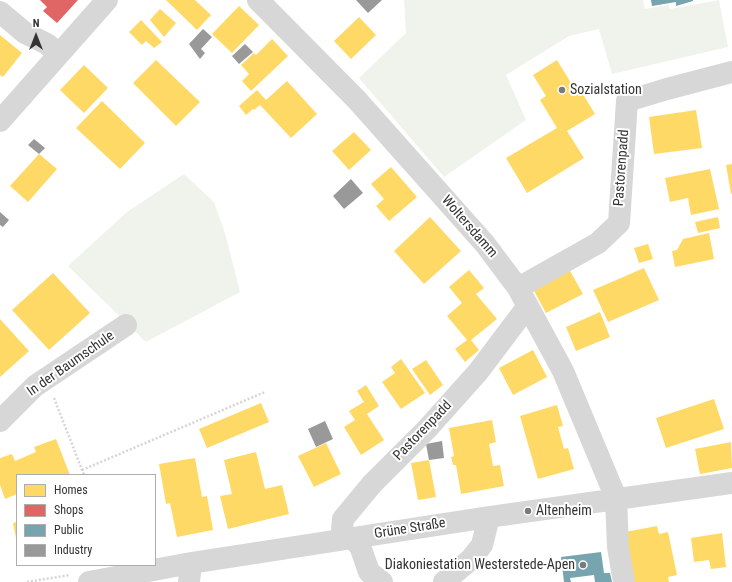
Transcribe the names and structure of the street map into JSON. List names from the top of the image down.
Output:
{
  "streets": {
    "street": [
      "Pastorenpadd",
      "Woltersdamm",
      "In der Baumschule",
      "Grüne Straße"
    ]
  },
  "crossings": [
    ["Pastorenpadd", "Woltersdamm"],
    ["Pastorenpadd", "Grüne Straße"],
    ["Woltersdamm", "Grüne Straße"]
  ],
  "places": ["Sozialstation", "Altenheim", "Diakoniestation Westerstede-Apen"],
  "legend": [
    "Homes",
    "Shops",
    "Public",
    "Industry"
  ],
  "north": "top"
}
